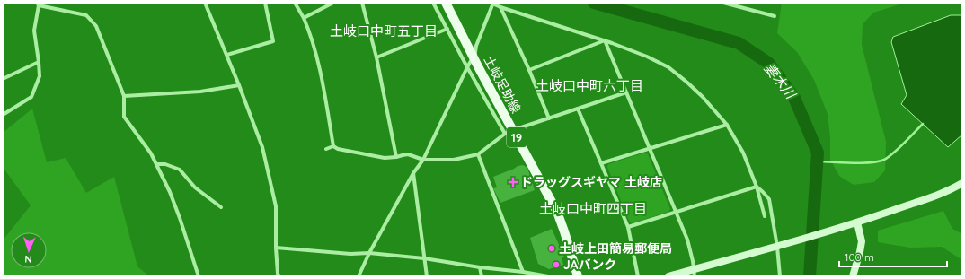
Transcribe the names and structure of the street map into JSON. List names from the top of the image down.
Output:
{
  "streets": {
    "main road": ["土岐足助線", "19"]
  },
  "districts": ["土岐口中町五丁目", "土岐口中町六丁目", "土岐口中町四丁目"],
  "water": ["妻木川"],
  "places": {
    "health": ["ドラッグスギヤマ 土岐店"],
    "other": ["土岐上田簡易郵便局", "JAバンク"]
  },
  "scale_bar": "100 m",
  "north": "bottom"
}
